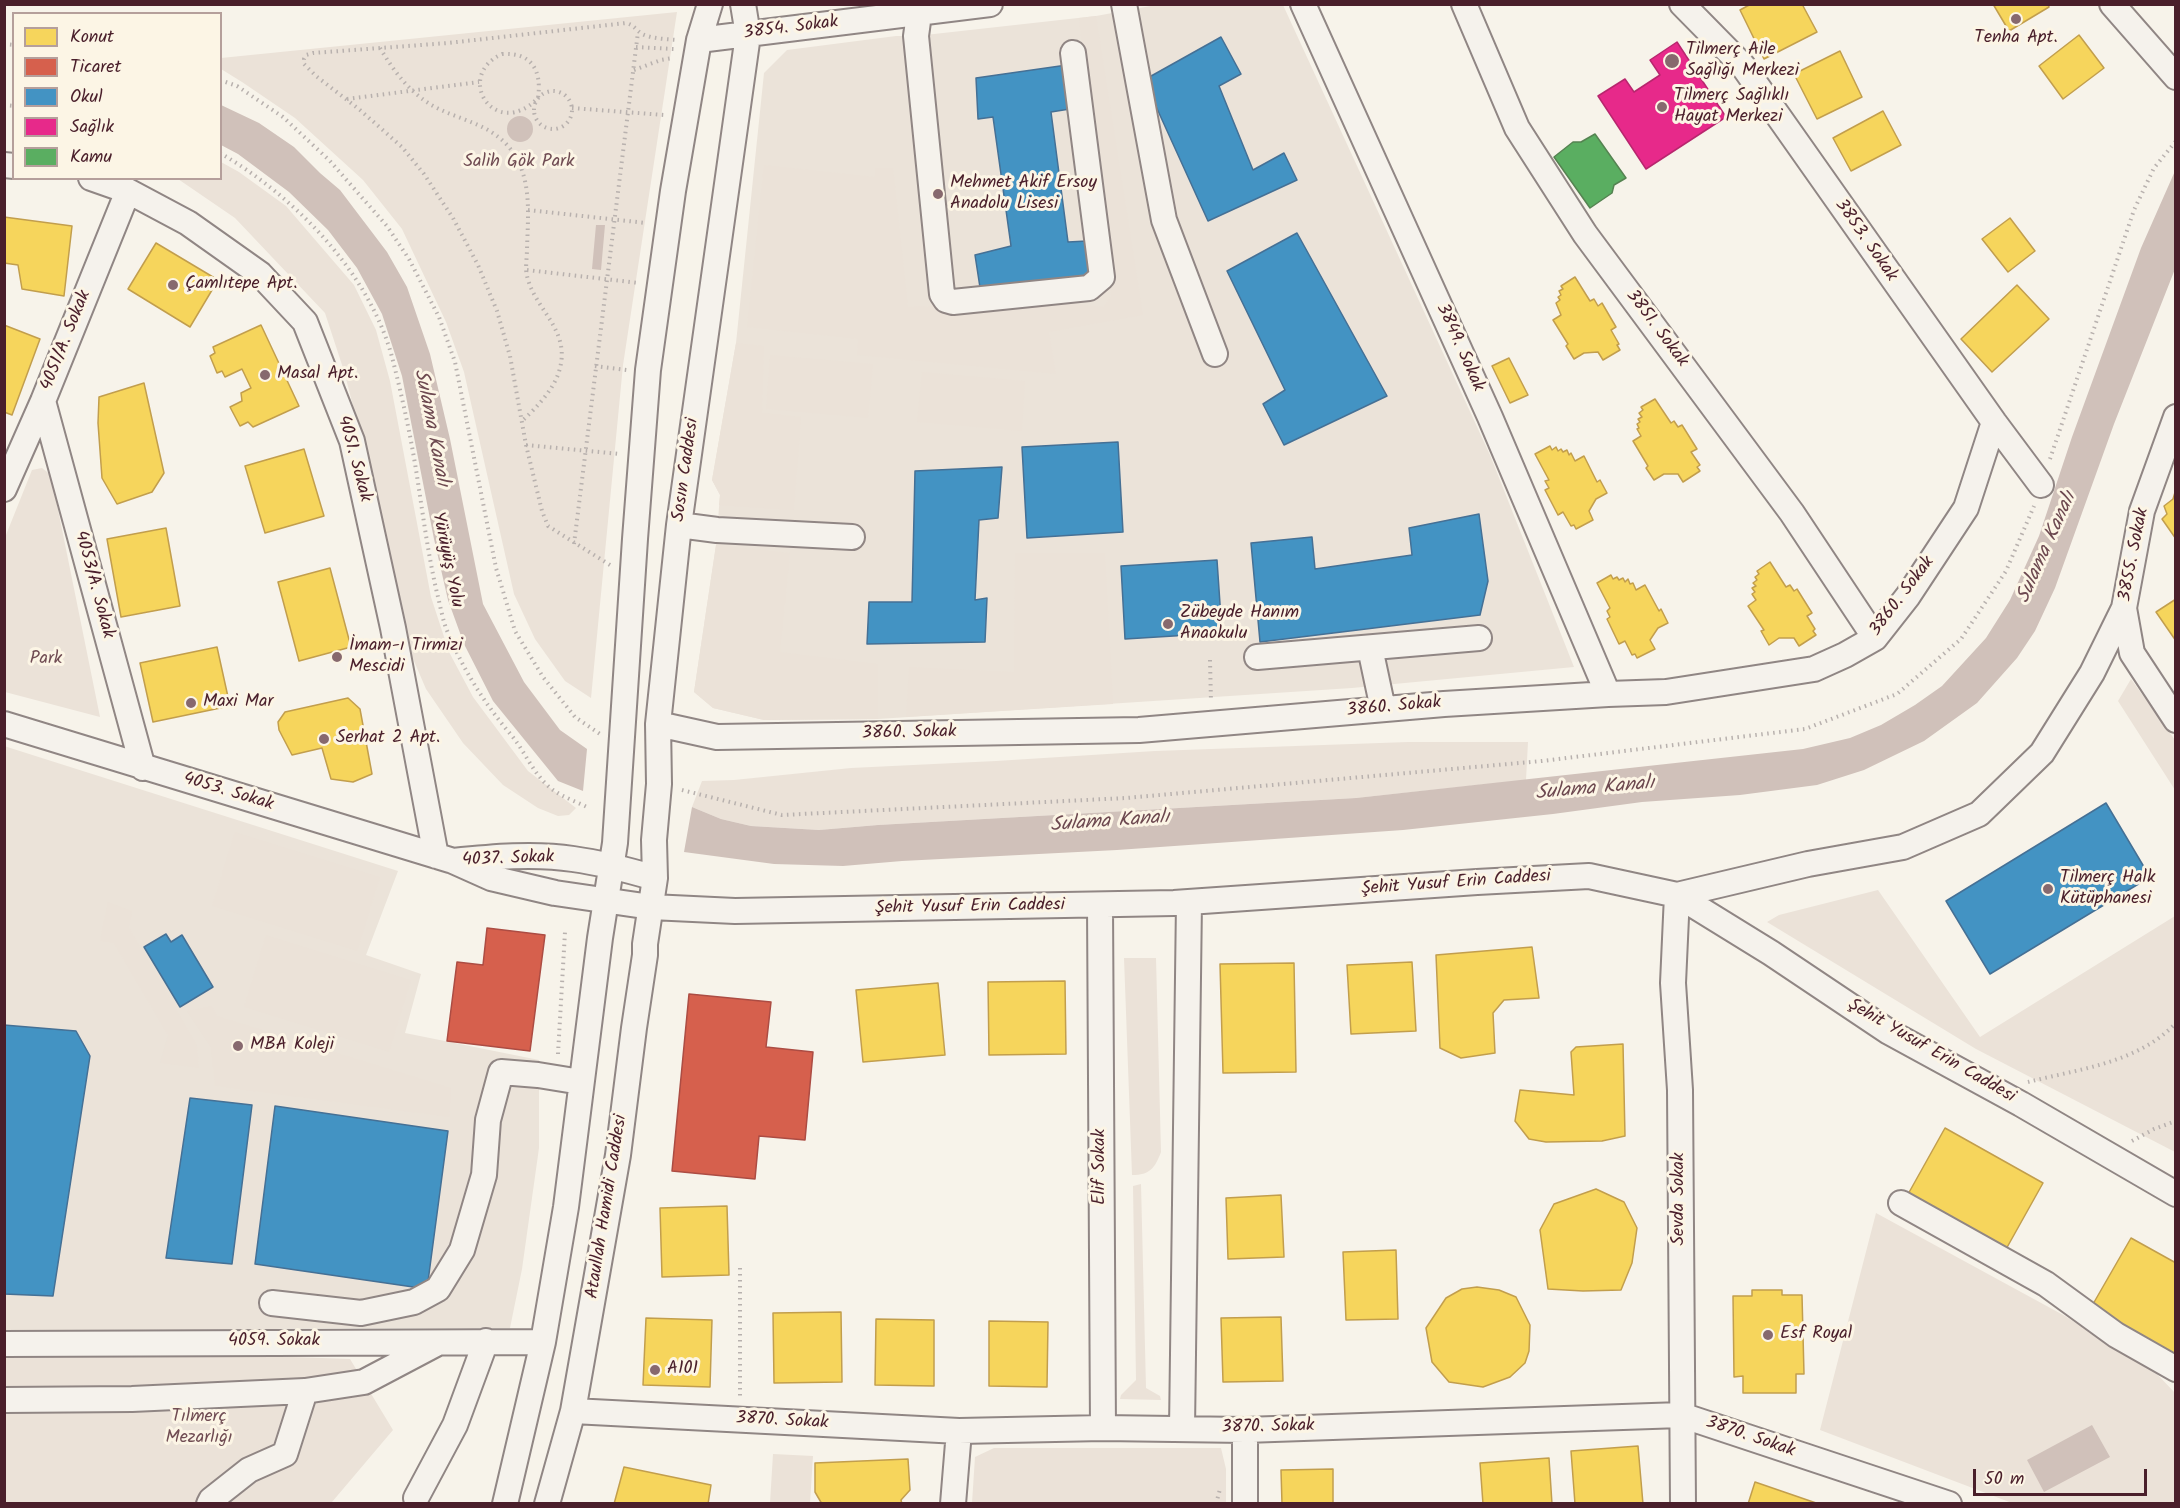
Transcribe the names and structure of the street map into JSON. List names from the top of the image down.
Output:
{
  "streets": {
    "street": [
      "3854. Sokak",
      "3853. Sokak",
      "3851. Sokak",
      "4051/A. Sokak",
      "3849. Sokak",
      "4051. Sokak",
      "Sosın Caddesi",
      "3855. Sokak",
      "4053/A. Sokak",
      "3860. Sokak",
      "4053. Sokak",
      "4037. Sokak",
      "Şehit Yusuf Erin Caddesi",
      "Elif Sokak",
      "Sevda Sokak",
      "Ataullah Hamidi Caddesi",
      "4059. Sokak",
      "3870. Sokak"
    ],
    "path": ["Yürüyüş Yolu"]
  },
  "crossings": [
    ["3854. Sokak", "Sosın Caddesi"],
    ["3853. Sokak", "3860. Sokak"],
    ["3851. Sokak", "3860. Sokak"],
    ["4051/A. Sokak", "4051. Sokak"],
    ["4051/A. Sokak", "4053/A. Sokak"],
    ["3849. Sokak", "3860. Sokak"],
    ["4051. Sokak", "4053. Sokak"],
    ["4051. Sokak", "4037. Sokak"],
    ["Sosın Caddesi", "3860. Sokak"],
    ["Sosın Caddesi", "4037. Sokak"],
    ["Sosın Caddesi", "Şehit Yusuf Erin Caddesi"],
    ["Sosın Caddesi", "Ataullah Hamidi Caddesi"],
    ["4053/A. Sokak", "4053. Sokak"],
    ["4053. Sokak", "4037. Sokak"],
    ["4037. Sokak", "Şehit Yusuf Erin Caddesi"],
    ["4037. Sokak", "Ataullah Hamidi Caddesi"],
    ["Şehit Yusuf Erin Caddesi", "Elif Sokak"],
    ["Şehit Yusuf Erin Caddesi", "Sevda Sokak"],
    ["Şehit Yusuf Erin Caddesi", "Ataullah Hamidi Caddesi"],
    ["Elif Sokak", "3870. Sokak"],
    ["Sevda Sokak", "3870. Sokak"],
    ["Ataullah Hamidi Caddesi", "3870. Sokak"]
  ],
  "water": ["Sulama Kanalı"],
  "parks": ["Salih Gök Park", "Park", "Tılmerç Mezarlığı"],
  "places": [
    "Tenha Apt.",
    "Tilmerç Aile Sağlığı Merkezi",
    "Tilmerç Sağlıklı Hayat Merkezi",
    "Mehmet Akif Ersoy Anadolu Lisesi",
    "Çamlıtepe Apt.",
    "Masal Apt.",
    "Zübeyde Hanım Anaokulu",
    "İmam-ı Tirmizi Mescidi",
    "Maxi Mar",
    "Serhat 2 Apt.",
    "Tilmerç Halk Kütüphanesi",
    "MBA Koleji",
    "Esf Royal",
    "A101"
  ],
  "legend": [
    "Konut",
    "Ticaret",
    "Okul",
    "Sağlık",
    "Kamu"
  ],
  "scale_bar": "50 m"
}
